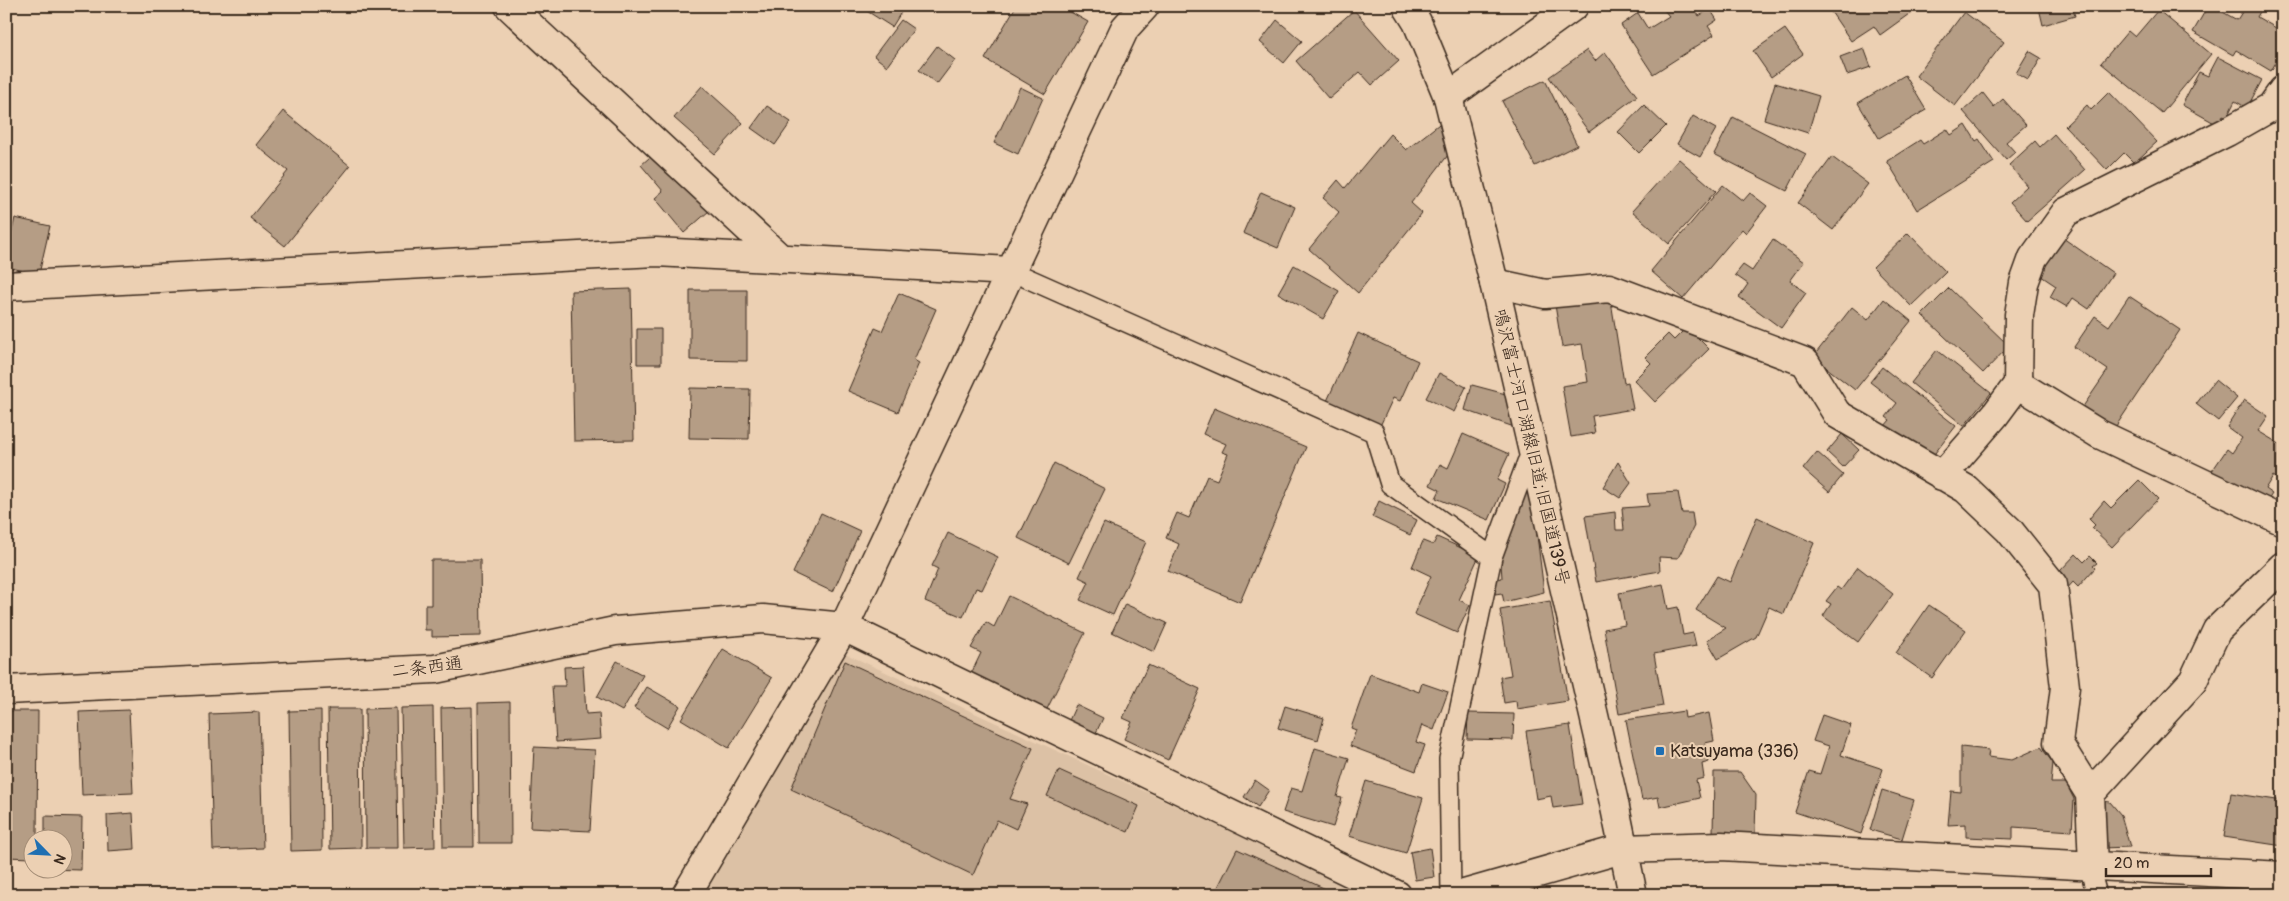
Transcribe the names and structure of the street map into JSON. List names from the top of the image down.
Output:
{
  "streets": {
    "street": ["鳴沢富士河口湖線旧道;旧国道139号", "二条西通"]
  },
  "places": {
    "transit": ["Katsuyama (336)"]
  },
  "scale_bar": "20 m",
  "north": "bottom right"
}
